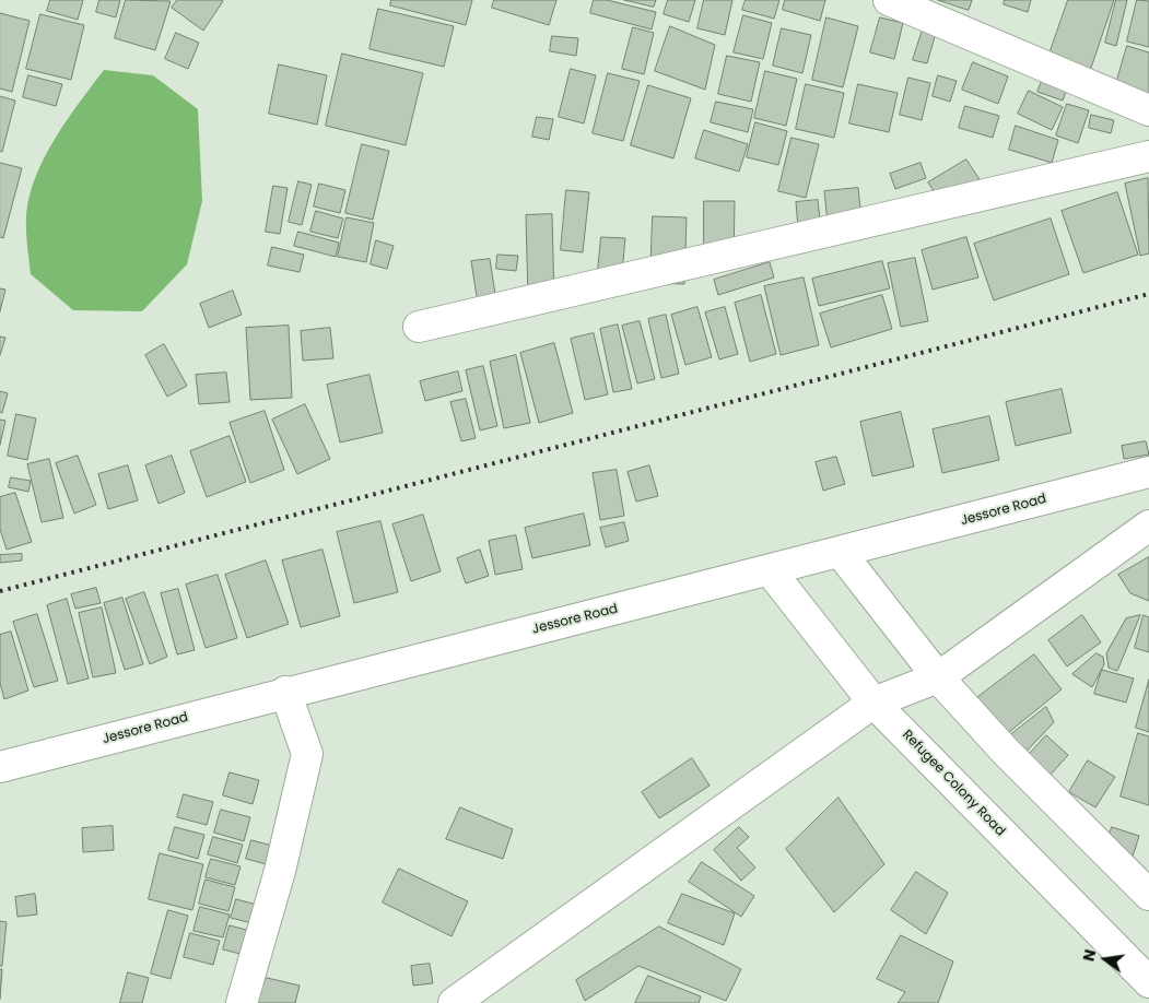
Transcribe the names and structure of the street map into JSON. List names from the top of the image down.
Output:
{
  "streets": {
    "main road": ["Jessore Road", "Refugee Colony Road"]
  },
  "crossings": [
    ["Jessore Road", "Refugee Colony Road"]
  ],
  "north": "left"
}
